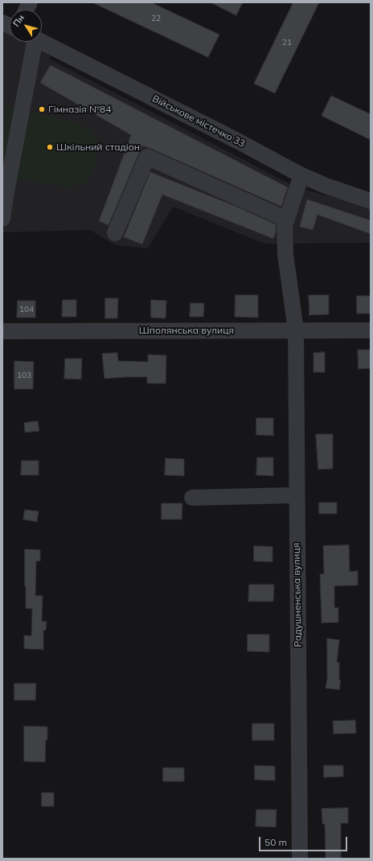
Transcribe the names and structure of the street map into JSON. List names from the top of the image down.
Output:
{
  "streets": {
    "street": ["Військове містечко 33", "Шполянська вулиця", "Радушненська вулиця"]
  },
  "crossings": [
    ["Військове містечко 33", "Радушненська вулиця"],
    ["Шполянська вулиця", "Радушненська вулиця"]
  ],
  "places": ["Гімназія №84", "Шкільний стадіон"],
  "house_numbers": [
    "22",
    "21",
    "104",
    "103"
  ],
  "scale_bar": "50 m",
  "north": "top left"
}
